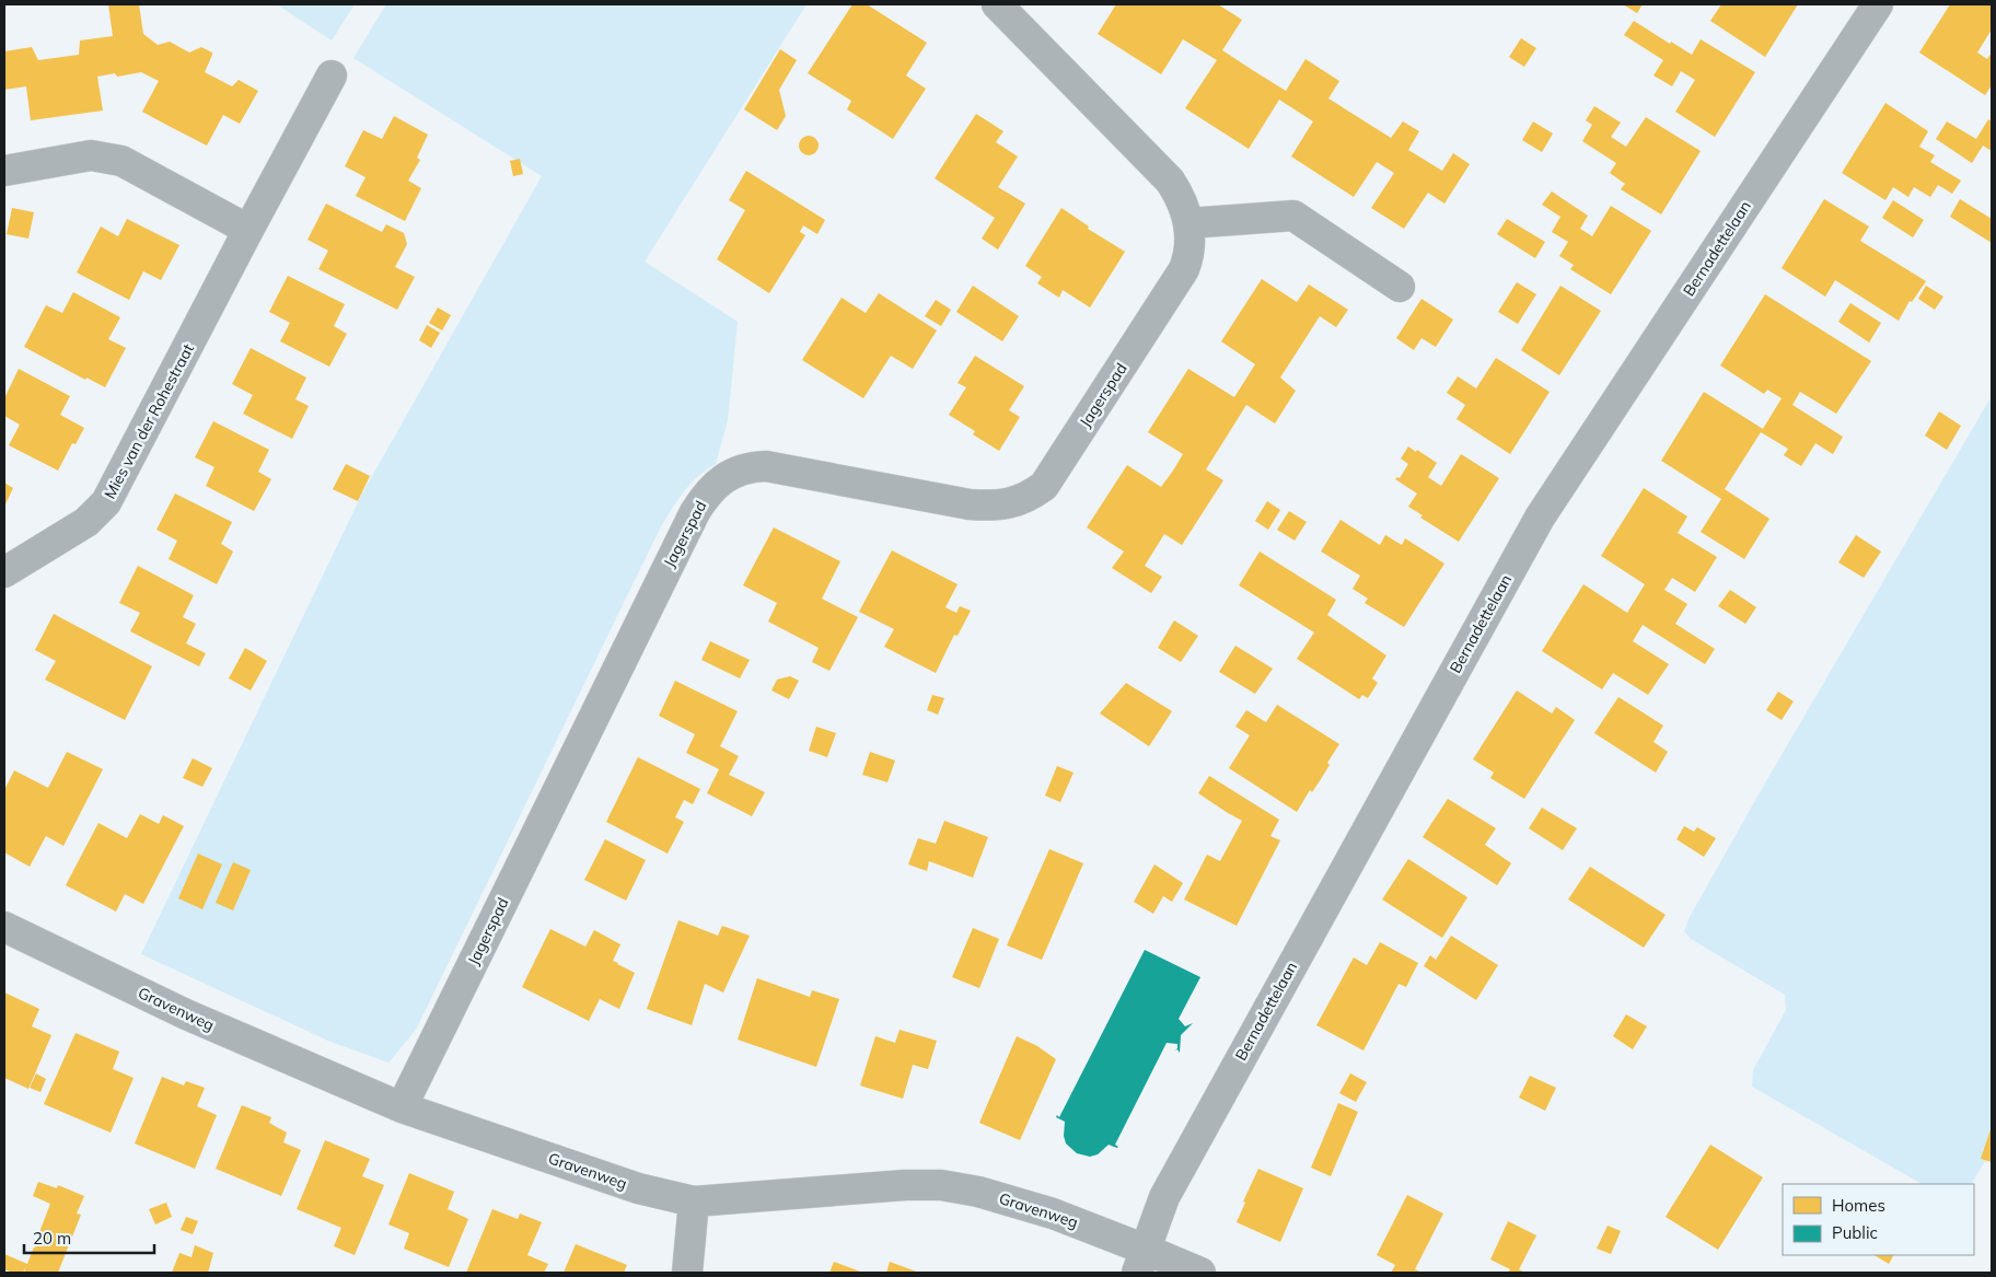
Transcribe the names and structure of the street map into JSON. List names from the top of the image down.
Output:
{
  "streets": {
    "street": [
      "Bernadettelaan",
      "Jagerspad",
      "Mies van der Rohestraat",
      "Gravenweg"
    ]
  },
  "crossings": [
    ["Bernadettelaan", "Gravenweg"],
    ["Jagerspad", "Gravenweg"]
  ],
  "legend": ["Homes", "Public"],
  "scale_bar": "20 m"
}
